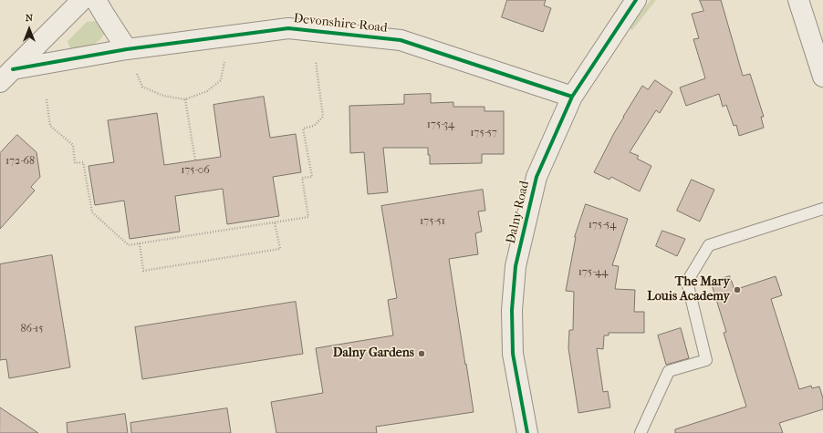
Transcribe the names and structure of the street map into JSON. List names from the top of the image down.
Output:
{
  "streets": {
    "street": ["Devonshire Road", "Dalny Road"]
  },
  "crossings": [
    ["Devonshire Road", "Dalny Road"]
  ],
  "places": ["The Mary Louis Academy", "Dalny Gardens"],
  "house_numbers": [
    "175-34",
    "175-57",
    "172-68",
    "175-06",
    "175-51",
    "175-54",
    "175-44",
    "86-15"
  ],
  "north": "top"
}
